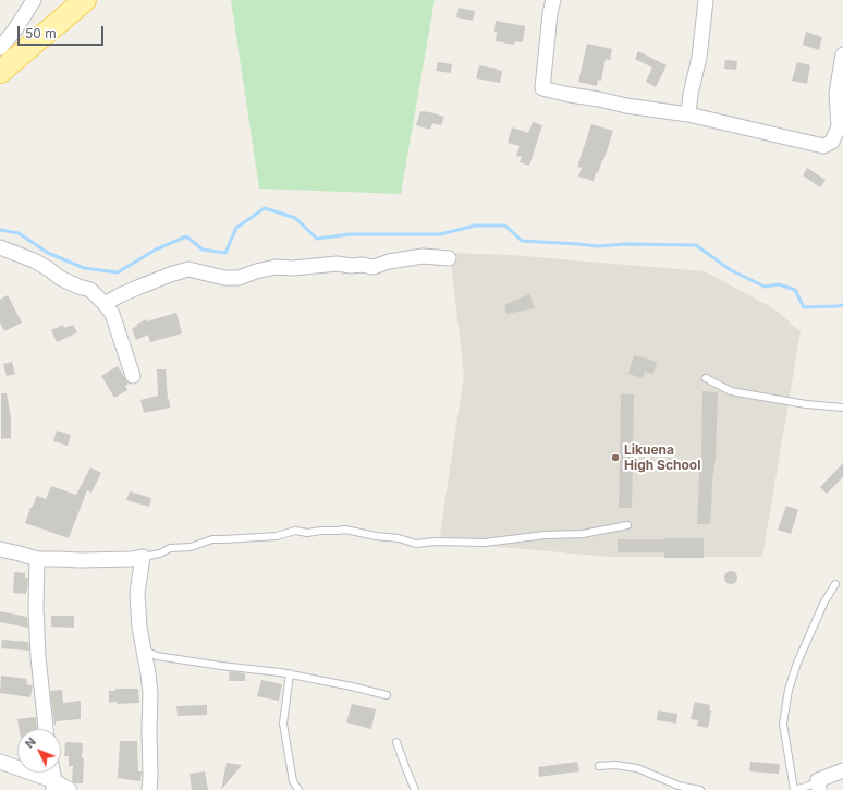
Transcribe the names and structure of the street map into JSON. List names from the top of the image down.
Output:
{
  "places": ["Likuena High School"],
  "scale_bar": "50 m",
  "north": "top left"
}
